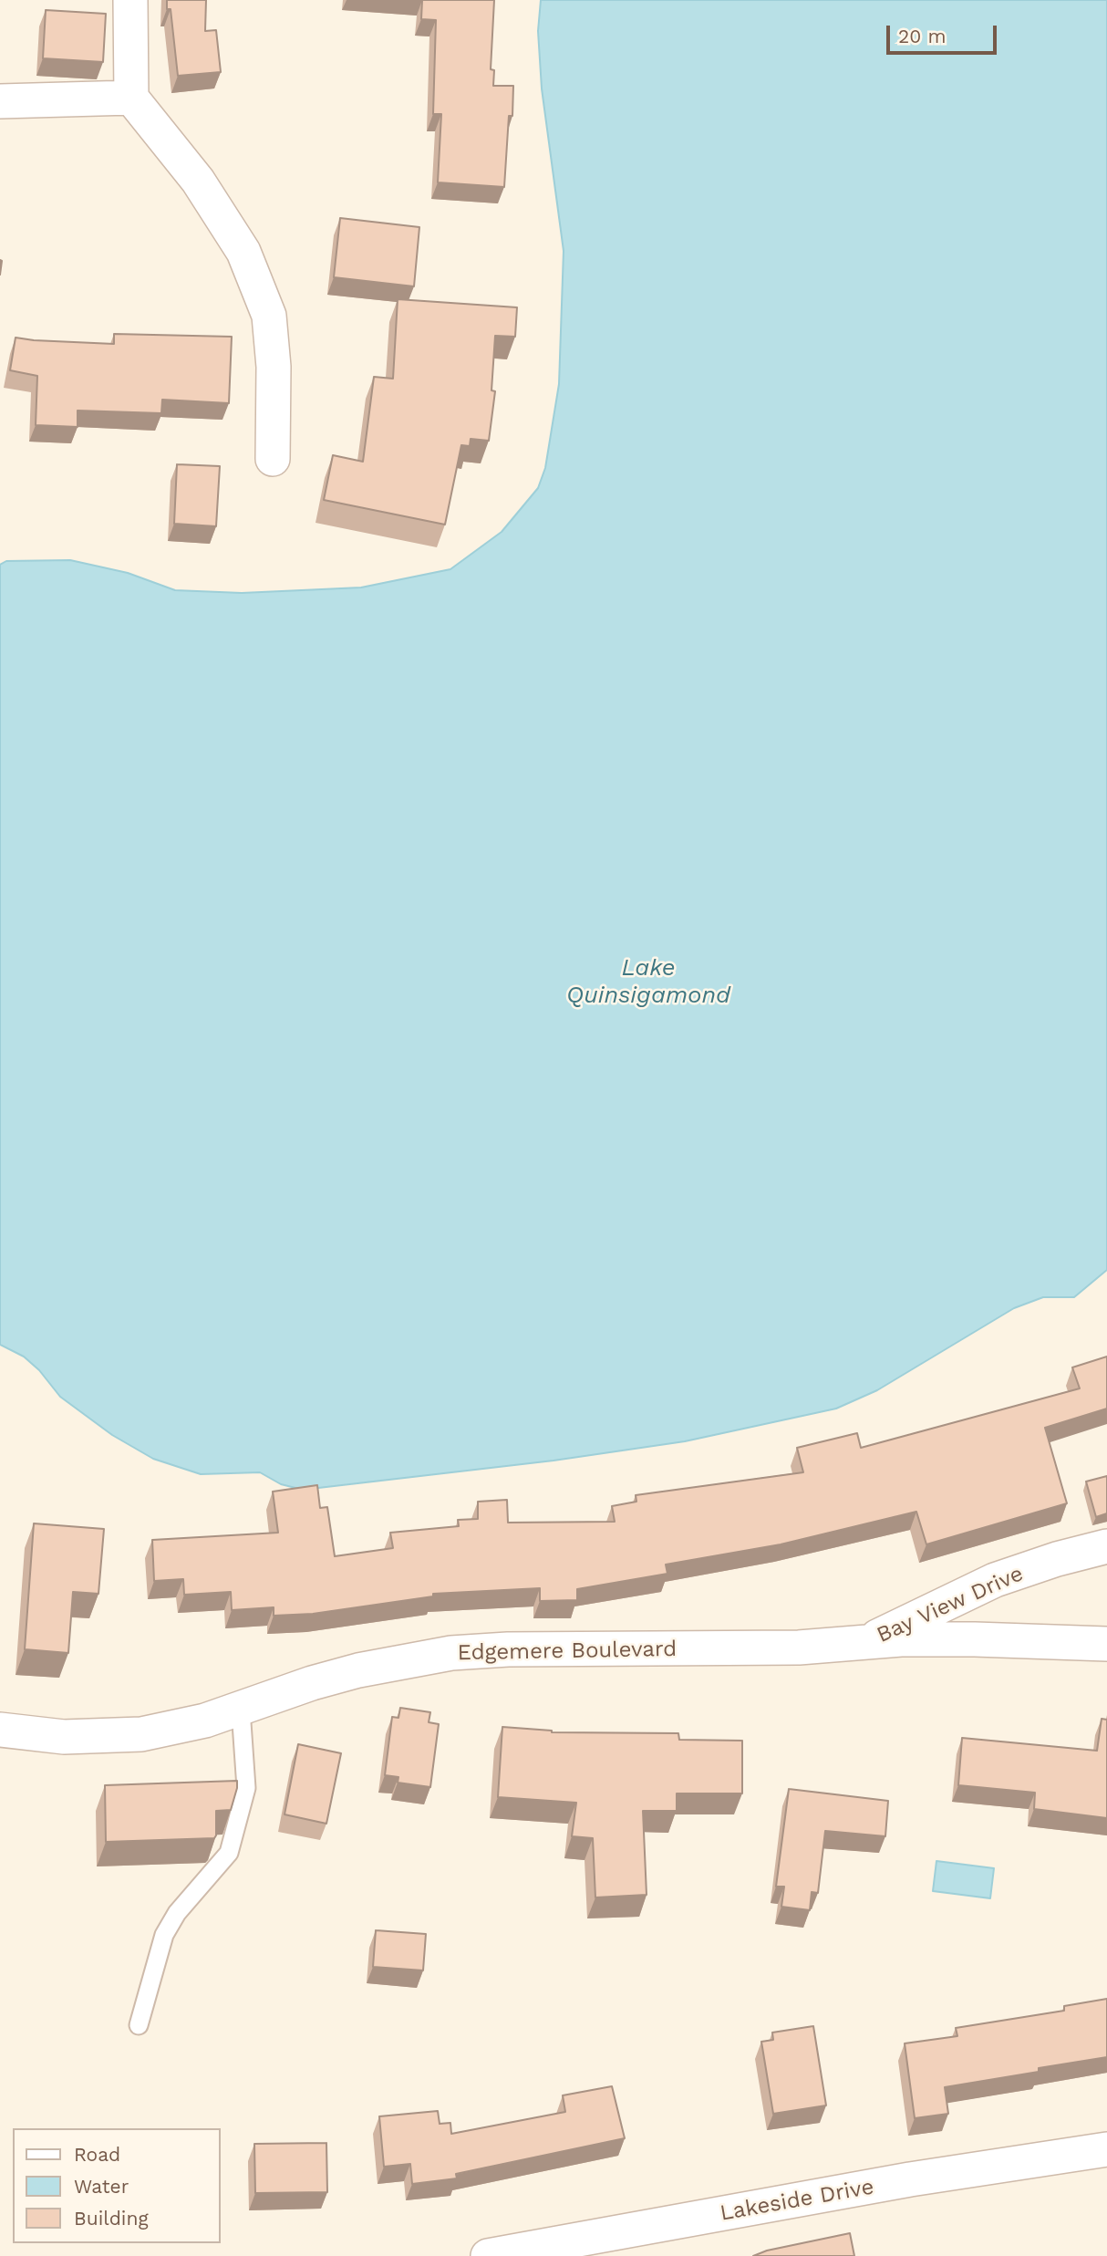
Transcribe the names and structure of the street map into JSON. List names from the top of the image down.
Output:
{
  "streets": {
    "street": ["Bay View Drive", "Edgemere Boulevard", "Lakeside Drive"]
  },
  "crossings": [
    ["Bay View Drive", "Edgemere Boulevard"]
  ],
  "water": ["Lake Quinsigamond"],
  "legend": ["Road", "Water", "Building"],
  "scale_bar": "20 m"
}
